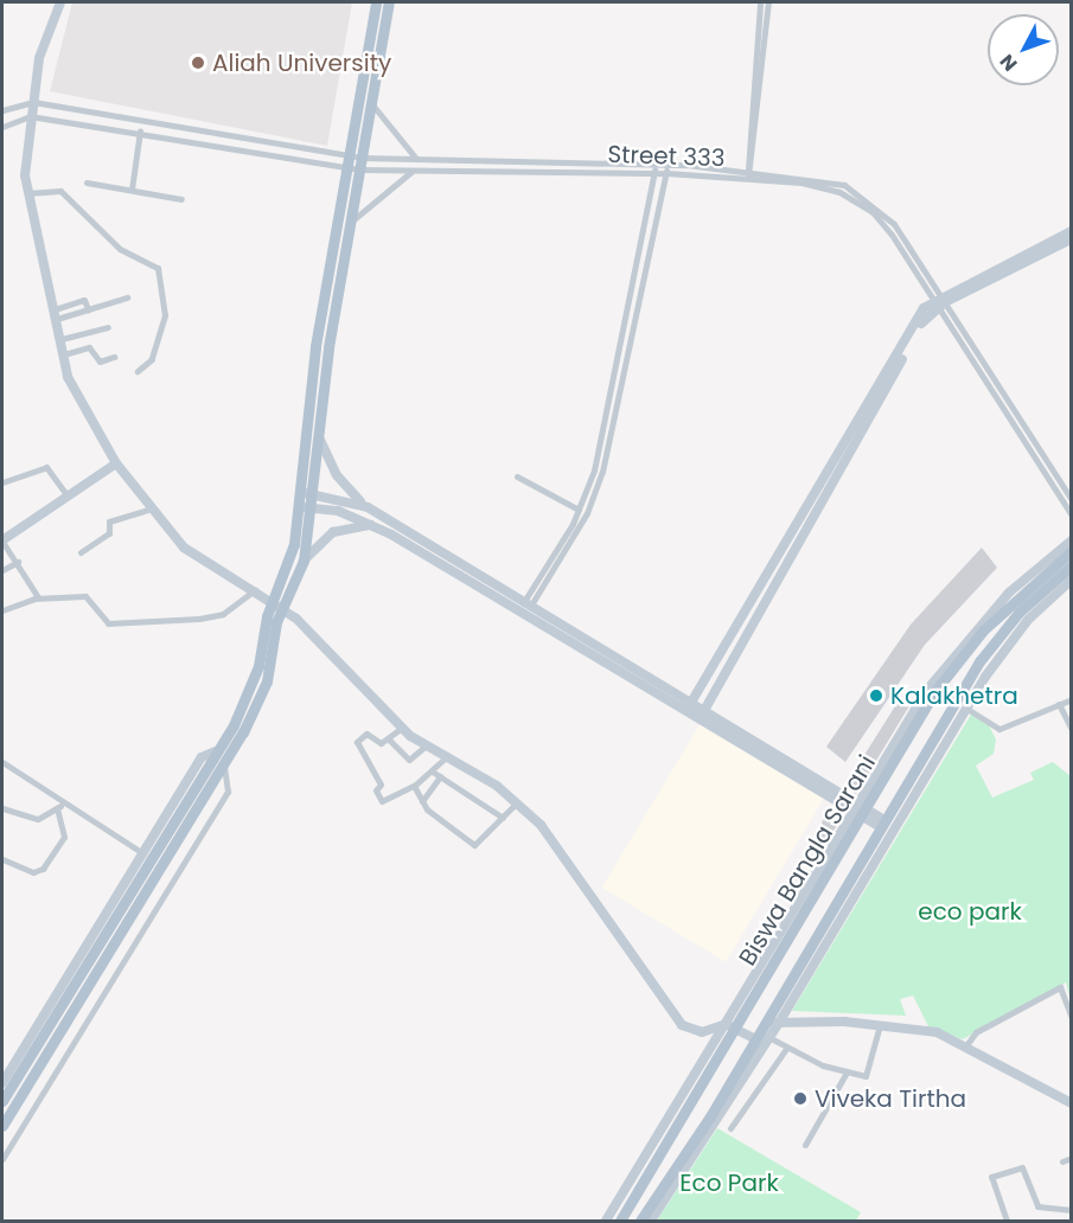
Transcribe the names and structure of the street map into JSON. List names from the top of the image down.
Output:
{
  "streets": {
    "main road": ["Biswa Bangla Sarani"],
    "street": ["Street 333"]
  },
  "parks": ["eco park", "Eco Park"],
  "places": ["Aliah University", "Kalakhetra", "Viveka Tirtha"],
  "north": "bottom left"
}
